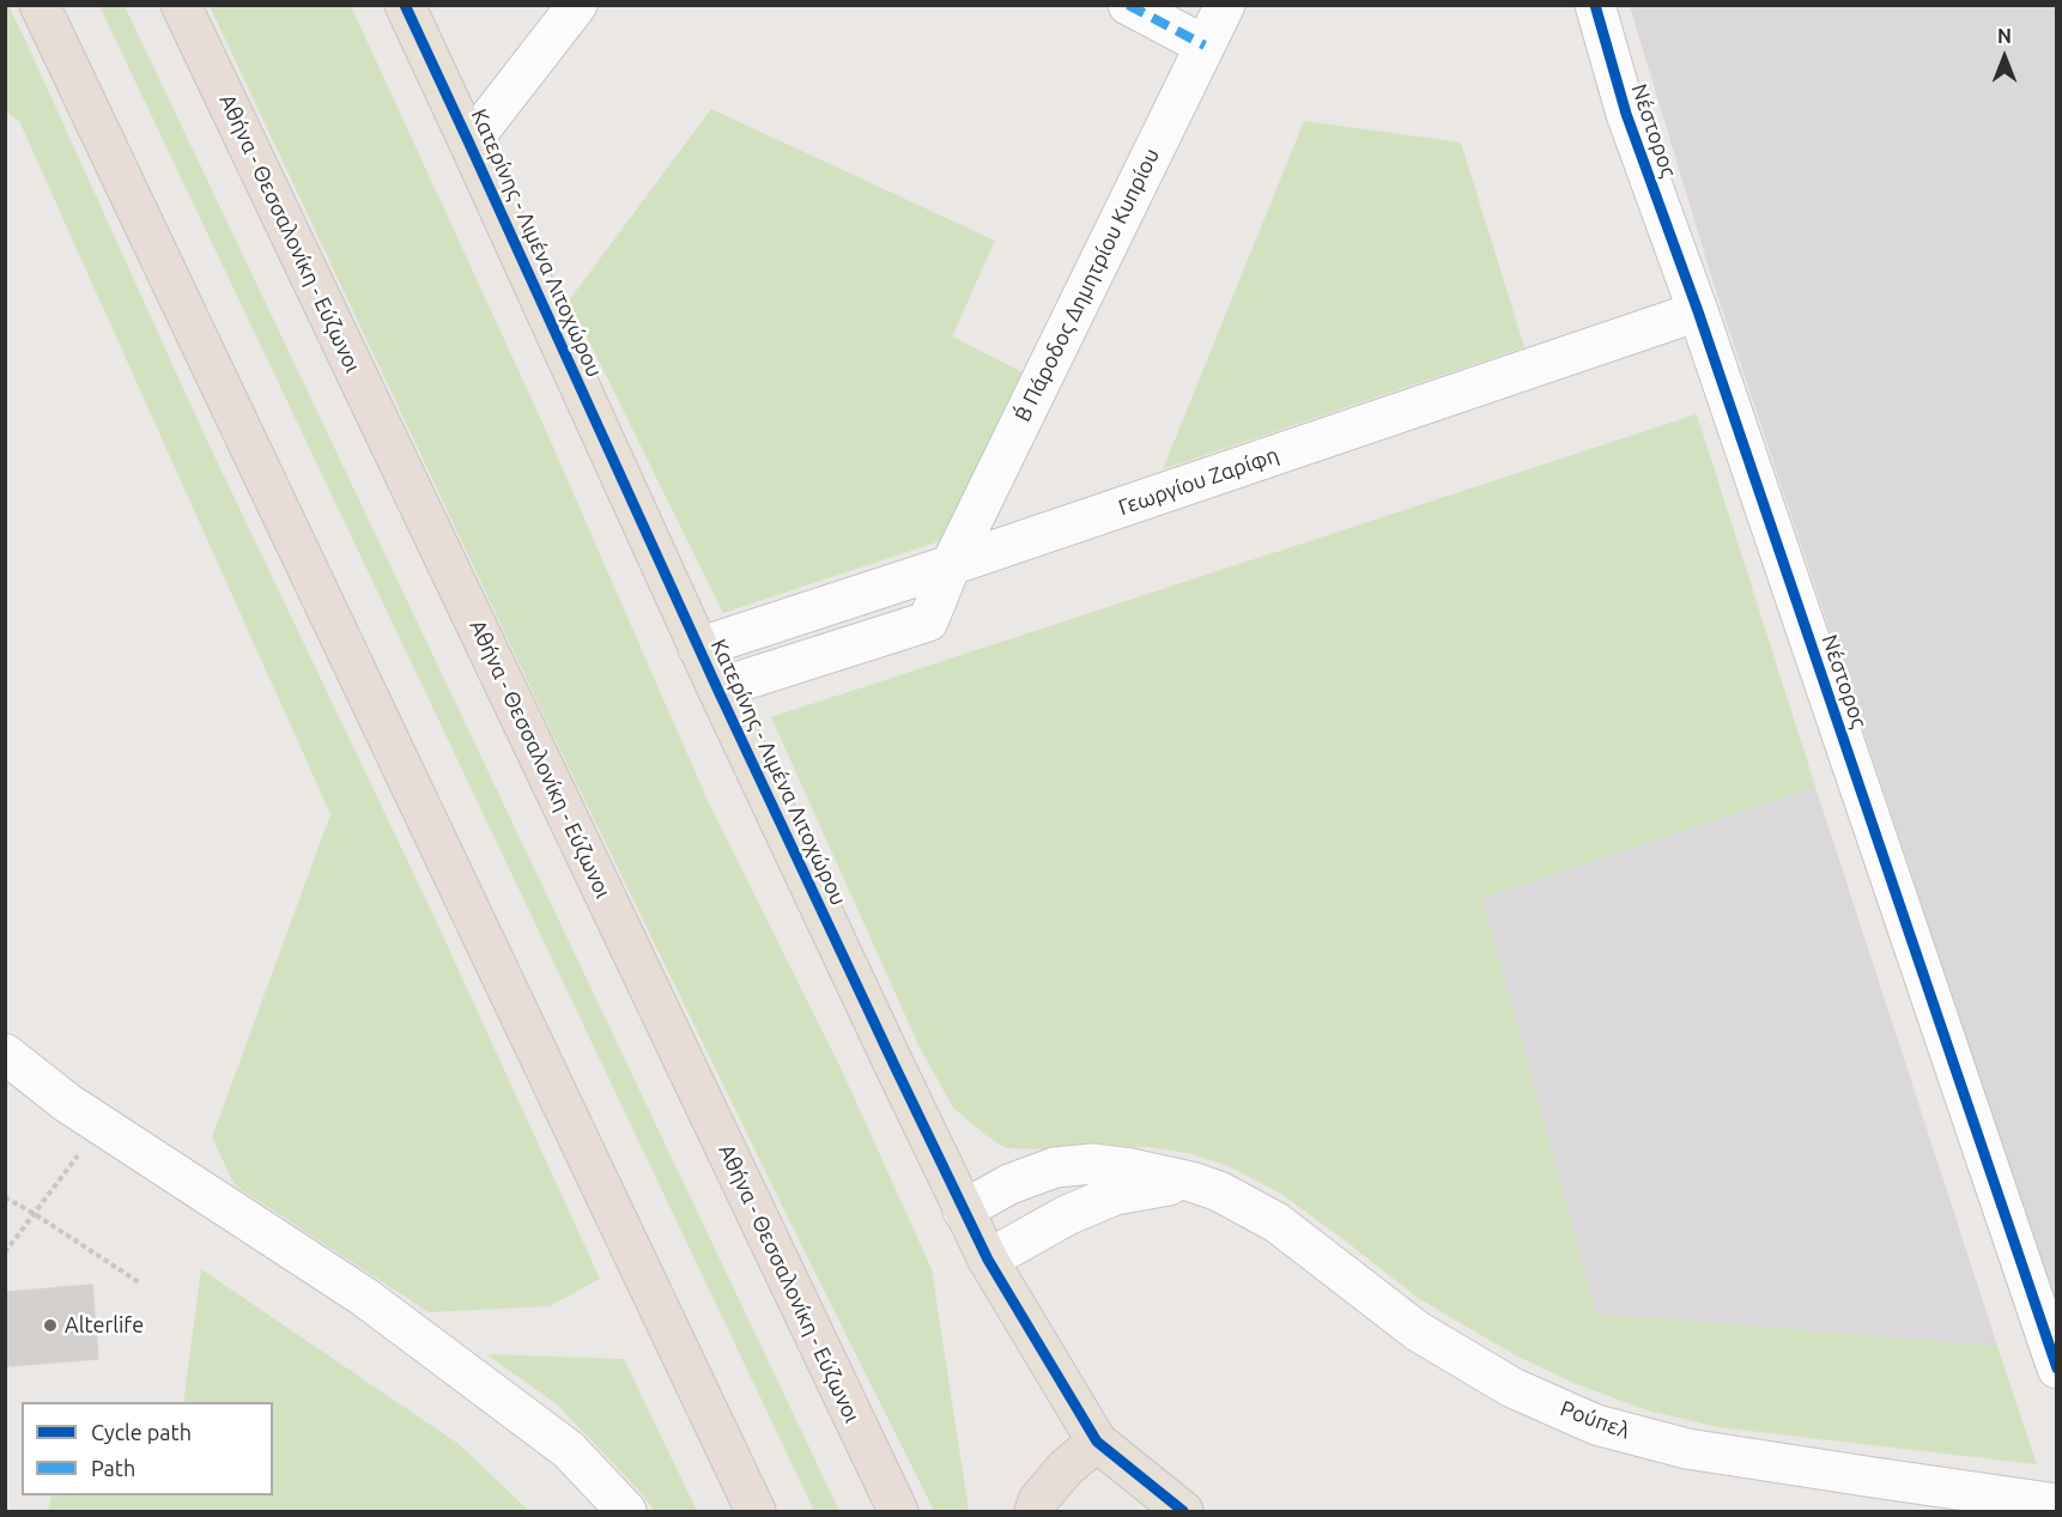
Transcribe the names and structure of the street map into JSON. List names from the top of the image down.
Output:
{
  "streets": {
    "highway": ["Αθήνα - Θεσσαλονίκη - Εύζωνοι"],
    "main road": ["Κατερίνης - Λιμένα Λιτοχώρου"],
    "street": [
      "Νέστορος",
      "Β΄ Πάροδος Δημητρίου Κυπρίου",
      "Γεωργίου Ζαρίφη",
      "Ρούπελ"
    ]
  },
  "crossings": [
    ["Νέστορος", "Γεωργίου Ζαρίφη"],
    ["Κατερίνης - Λιμένα Λιτοχώρου", "Β΄ Πάροδος Δημητρίου Κυπρίου"],
    ["Κατερίνης - Λιμένα Λιτοχώρου", "Γεωργίου Ζαρίφη"],
    ["Κατερίνης - Λιμένα Λιτοχώρου", "Ρούπελ"],
    ["Β΄ Πάροδος Δημητρίου Κυπρίου", "Γεωργίου Ζαρίφη"]
  ],
  "places": ["Alterlife"],
  "legend": ["Cycle path", "Path"],
  "north": "top"
}
